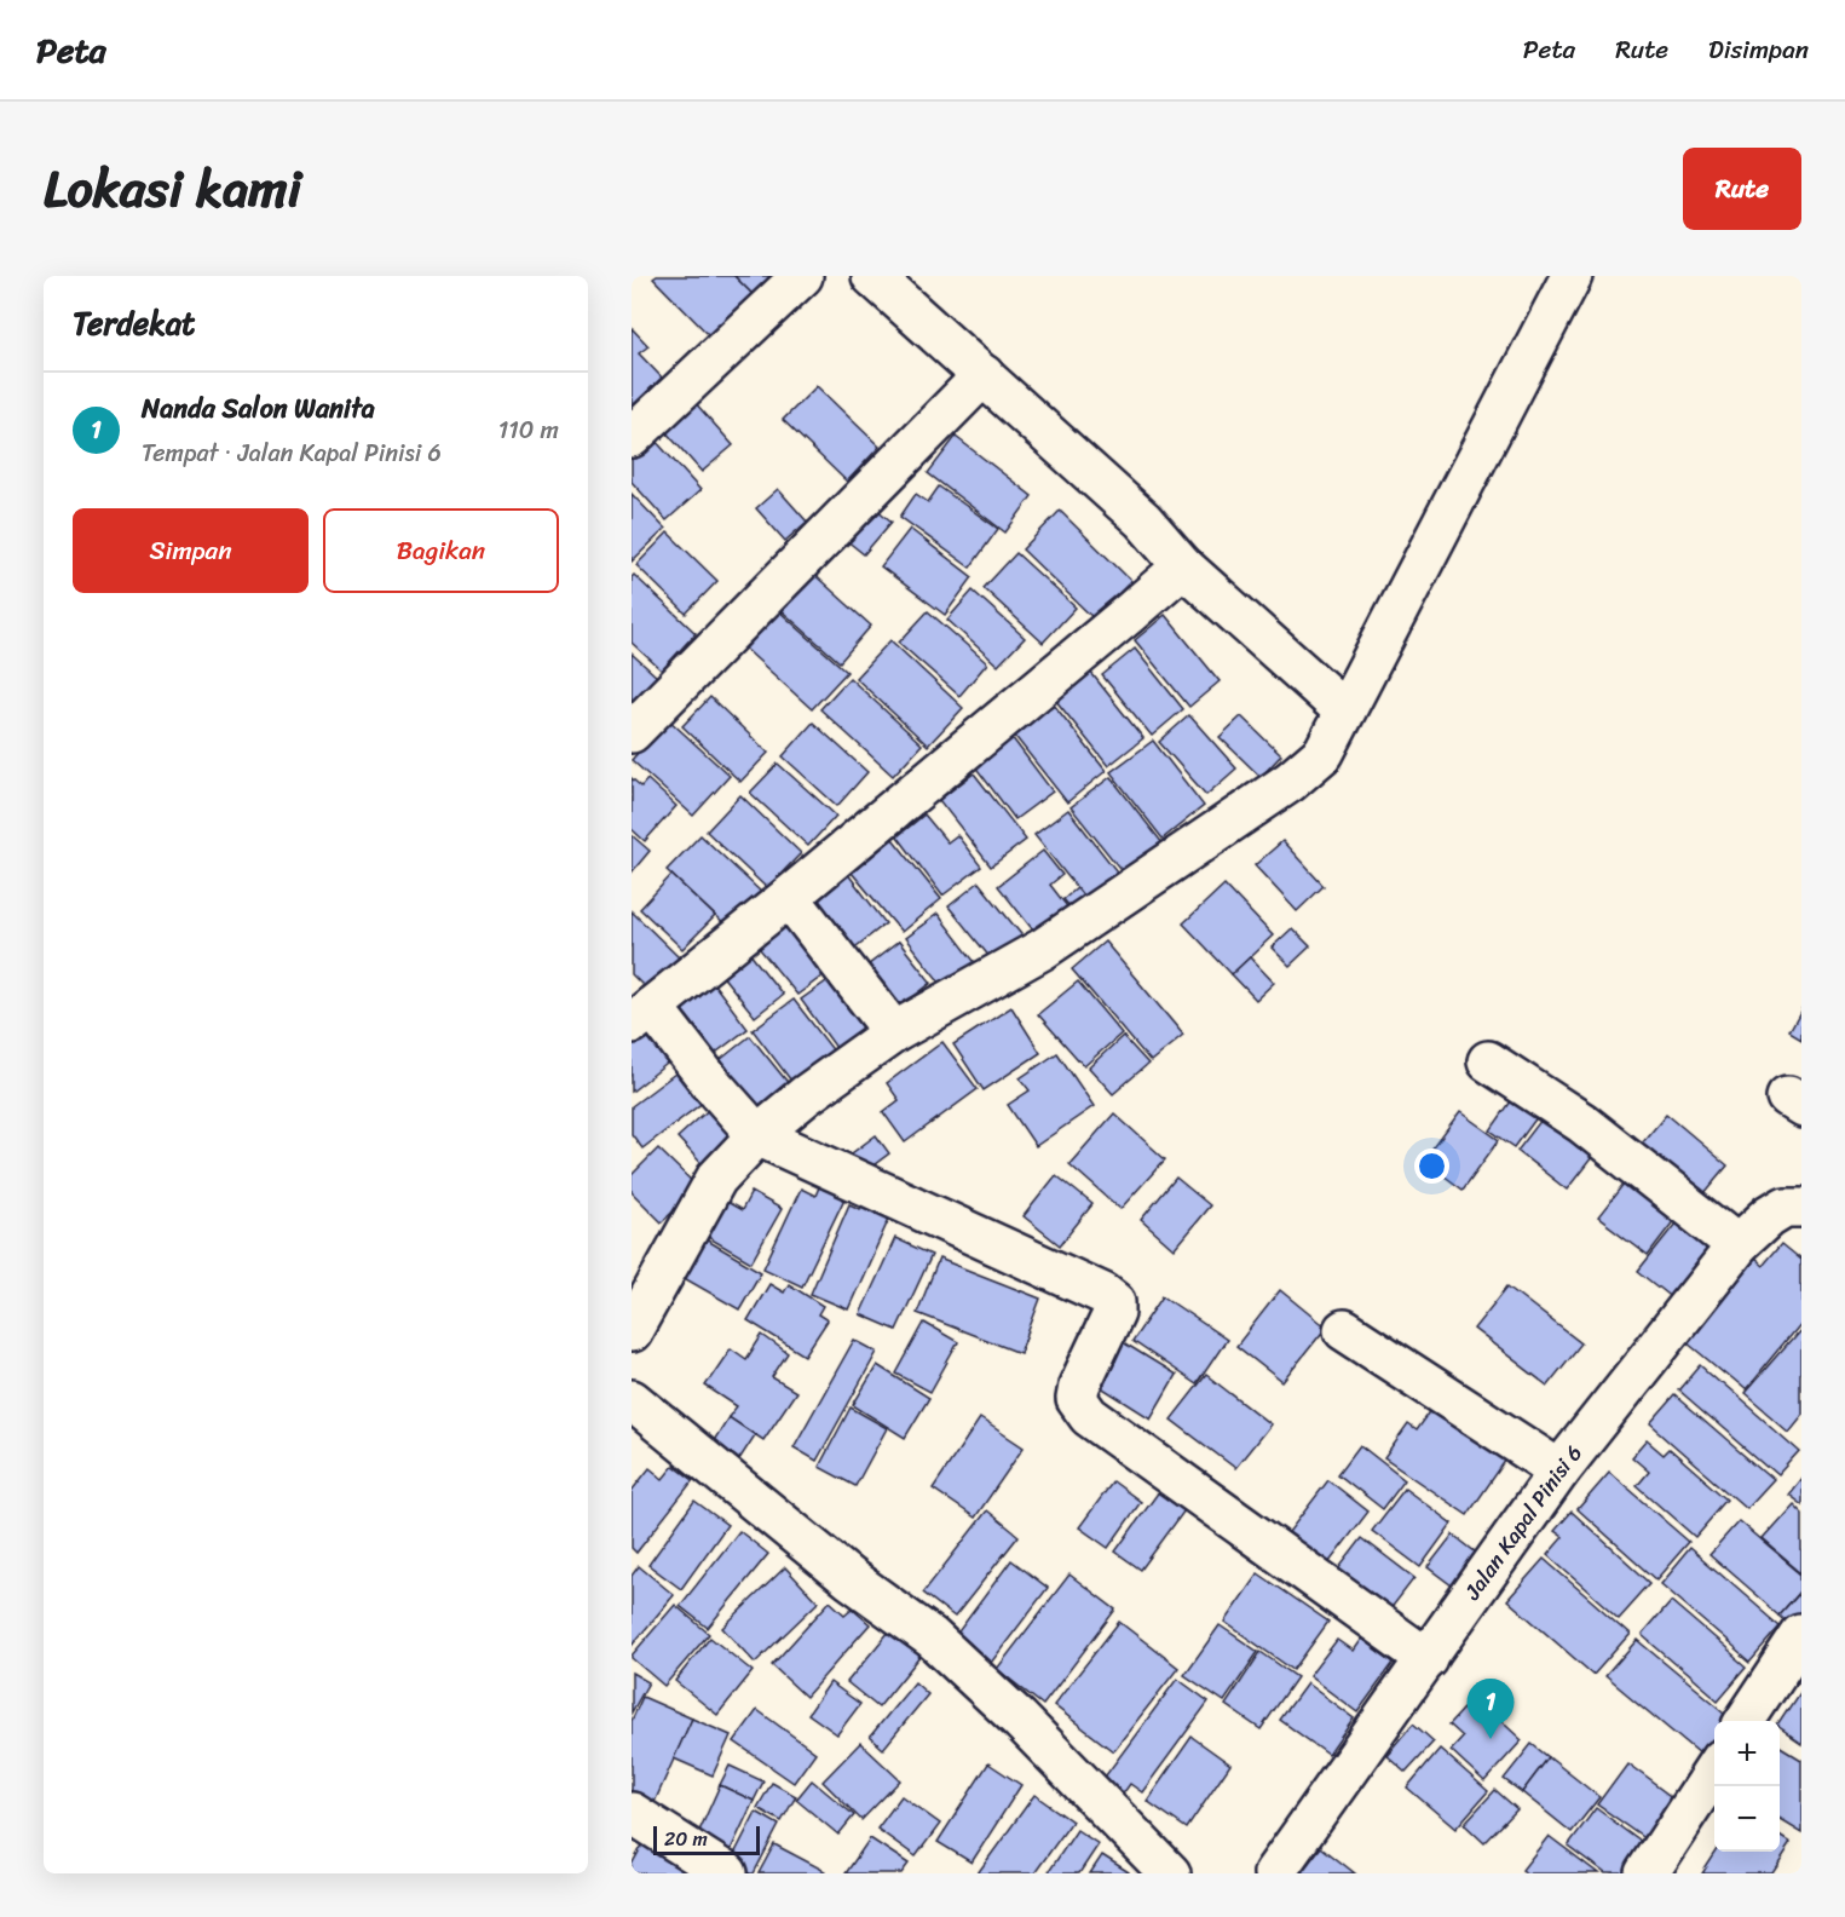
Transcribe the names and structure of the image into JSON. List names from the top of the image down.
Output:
{
  "streets": {
    "street": ["Jalan Kapal Pinisi 6"]
  },
  "scale_bar": "20 m",
  "page": {
    "header": "Peta",
    "nav": ["Peta", "Rute", "Disimpan"],
    "title": "Lokasi kami",
    "buttons": [
      "Rute",
      ["Simpan", "Bagikan"]
    ],
    "heading": "Terdekat",
    "list": [
      {
        "mark": "1",
        "name": "Nanda Salon Wanita",
        "note": "Tempat · Jalan Kapal Pinisi 6",
        "value": "110 m"
      }
    ],
    "pins": "1",
    "map_buttons": ["+", "−"],
    "scale": "20 m"
  }
}
